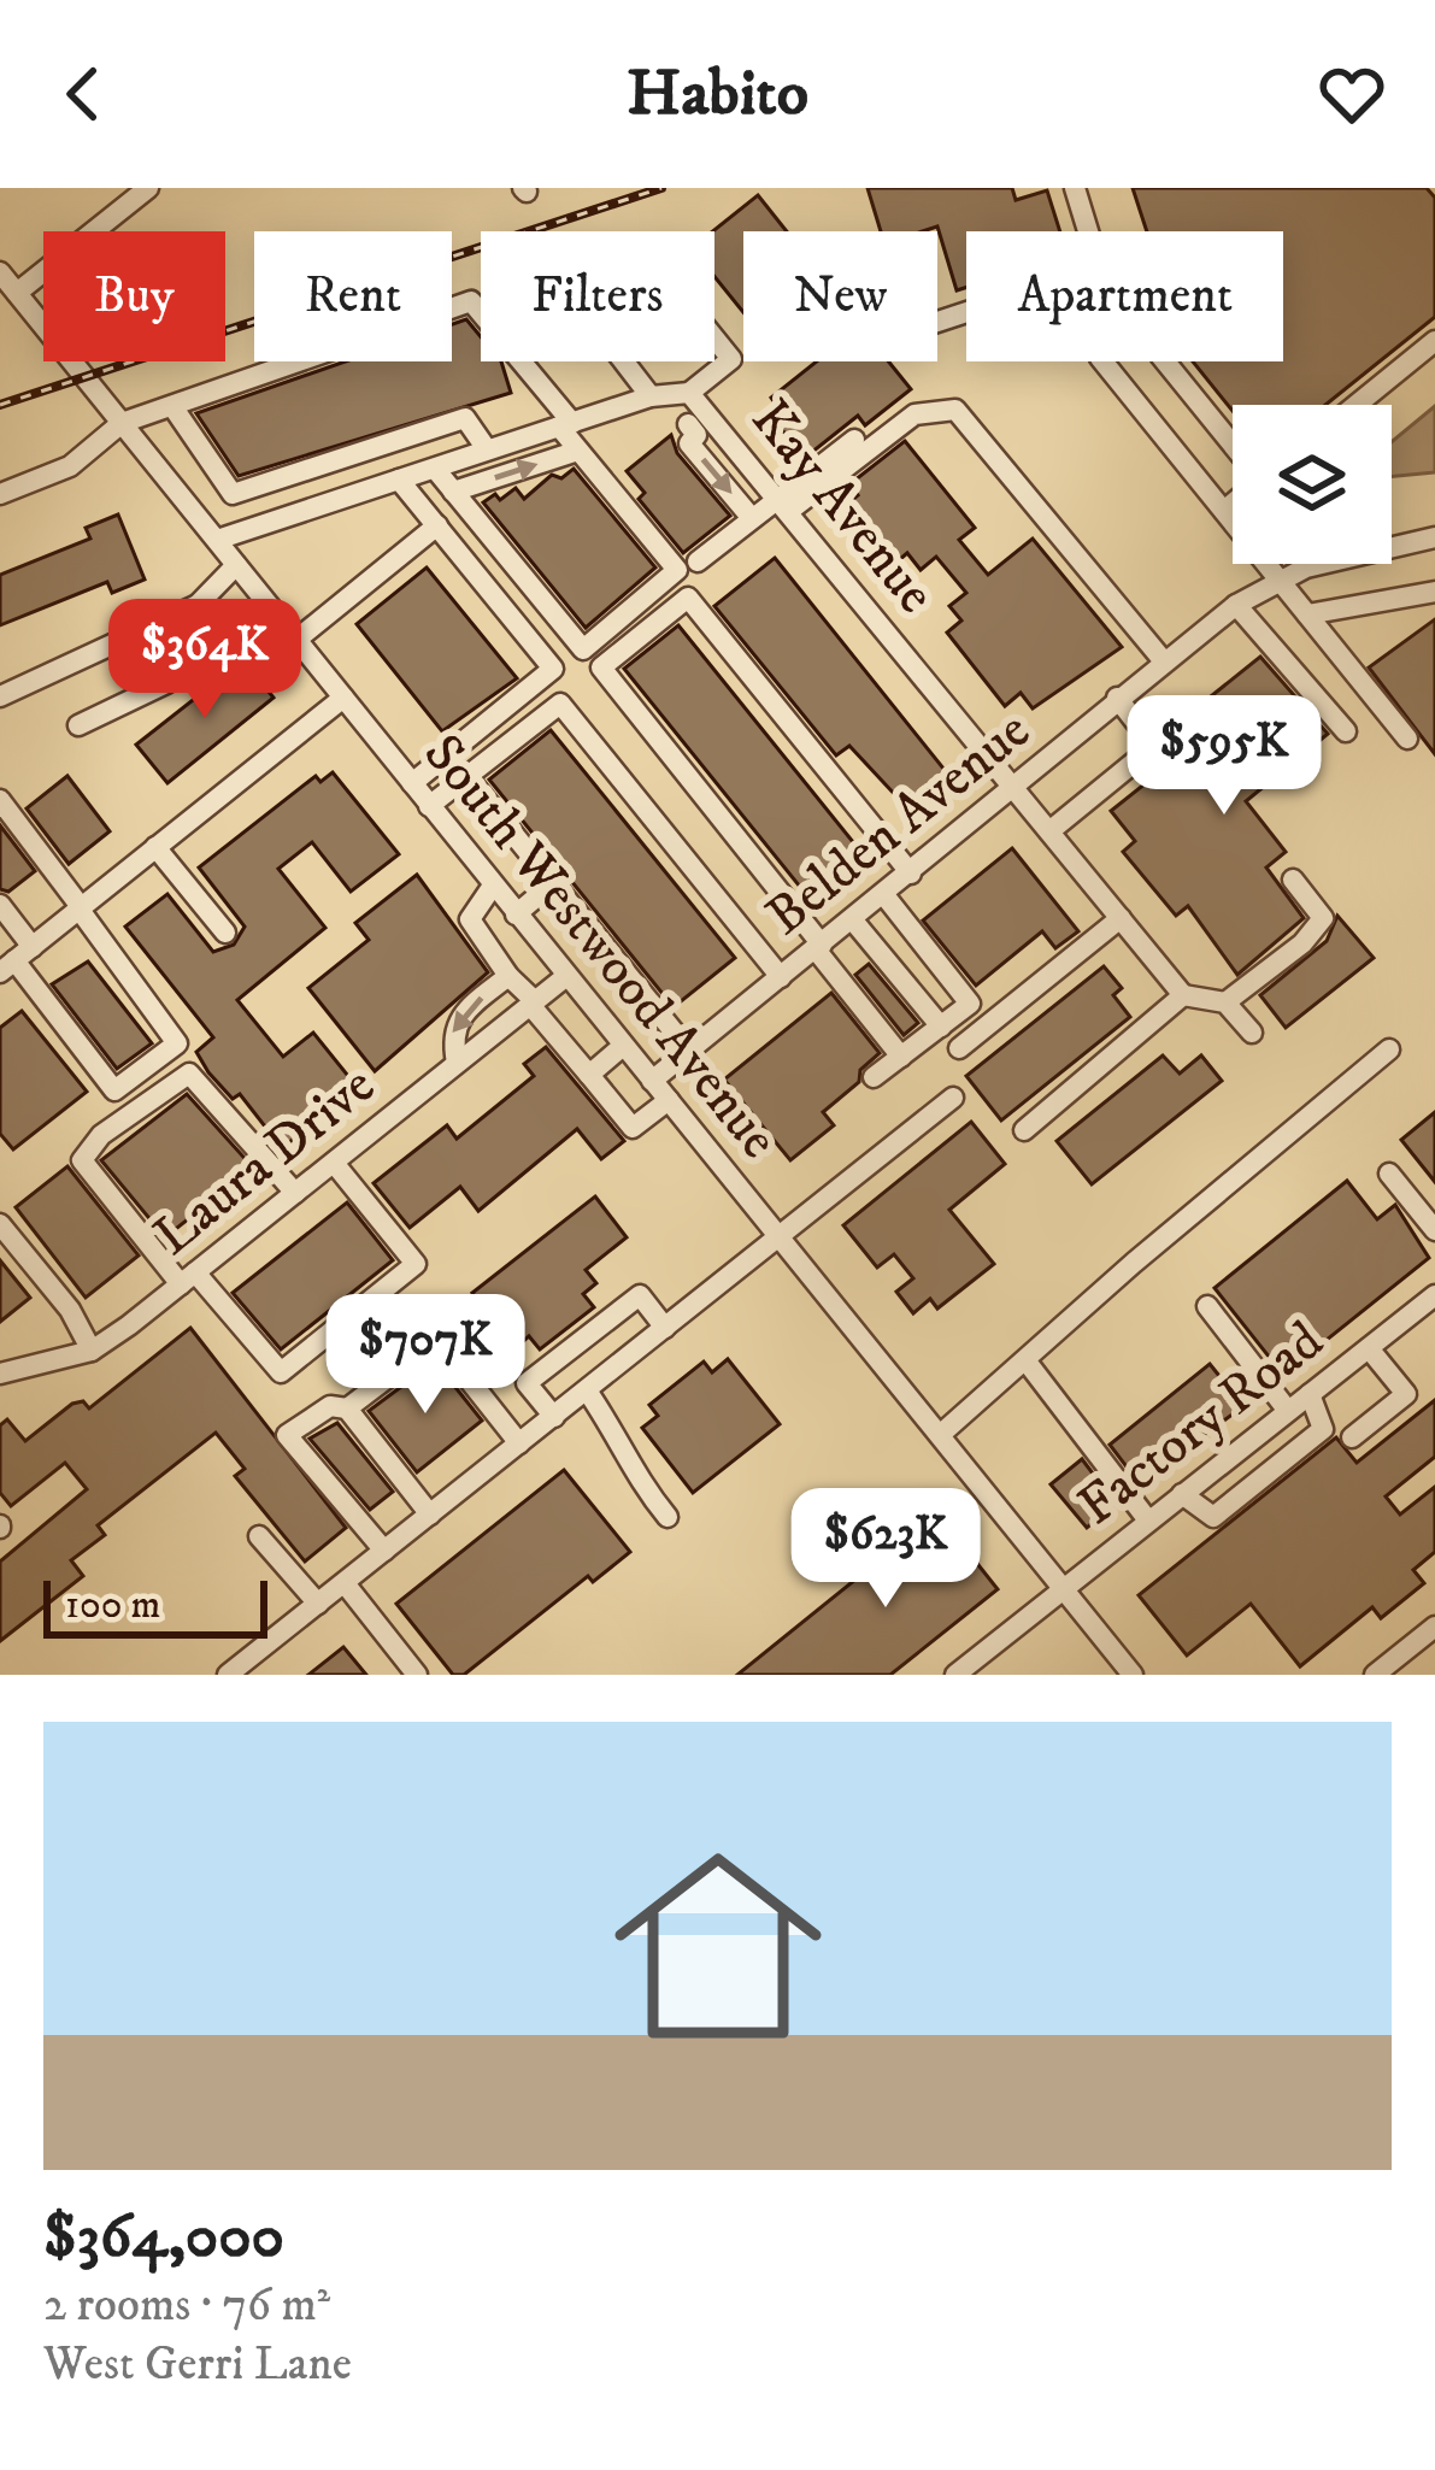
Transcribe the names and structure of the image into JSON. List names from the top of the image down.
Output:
{
  "streets": {
    "street": [
      "Kay Avenue",
      "Belden Avenue",
      "South Westwood Avenue",
      "Laura Drive",
      "Factory Road"
    ]
  },
  "crossings": [
    ["Kay Avenue", "Belden Avenue"],
    ["Kay Avenue", "South Westwood Avenue"],
    ["Belden Avenue", "South Westwood Avenue"],
    ["South Westwood Avenue", "Laura Drive"],
    ["South Westwood Avenue", "Factory Road"]
  ],
  "scale_bar": "100 m",
  "page": {
    "header": "Habito",
    "chip": [
      "Buy",
      "Rent",
      "Filters",
      "New",
      "Apartment"
    ],
    "price": [
      "$364K",
      "$595K",
      "$707K",
      "$623K"
    ],
    "scale": "100 m",
    "list": [
      {
        "name": "$364,000",
        "note": "2 rooms · 76 m² · West Gerri Lane"
      }
    ]
  }
}
